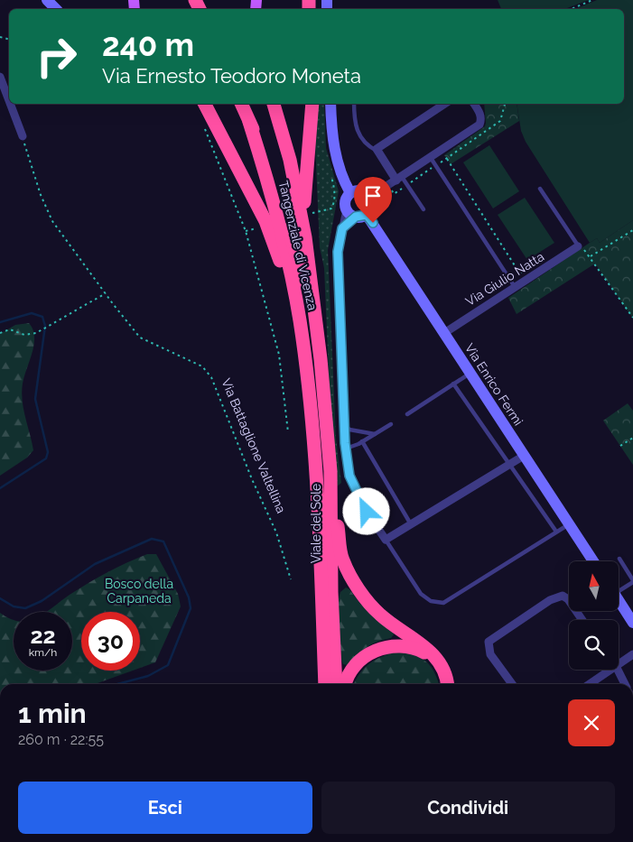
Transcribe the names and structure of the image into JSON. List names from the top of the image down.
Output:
{
  "streets": {
    "highway": ["Tangenziale di Vicenza", "Viale del Sole"],
    "street": ["Via Giulio Natta", "Via Enrico Fermi"],
    "path": ["Via Battaglione Valtellina"]
  },
  "crossings": [
    ["Tangenziale di Vicenza", "Viale del Sole"],
    ["Via Giulio Natta", "Via Enrico Fermi"]
  ],
  "parks": ["Bosco della Carpaneda"],
  "north": "top",
  "page": {
    "turn": ["240 m", "Via Ernesto Teodoro Moneta"],
    "speed": "22 km/h",
    "limit": "30",
    "heading": ["1 min", "260 m · 22:55"],
    "buttons": ["Esci", "Condividi"]
  }
}
